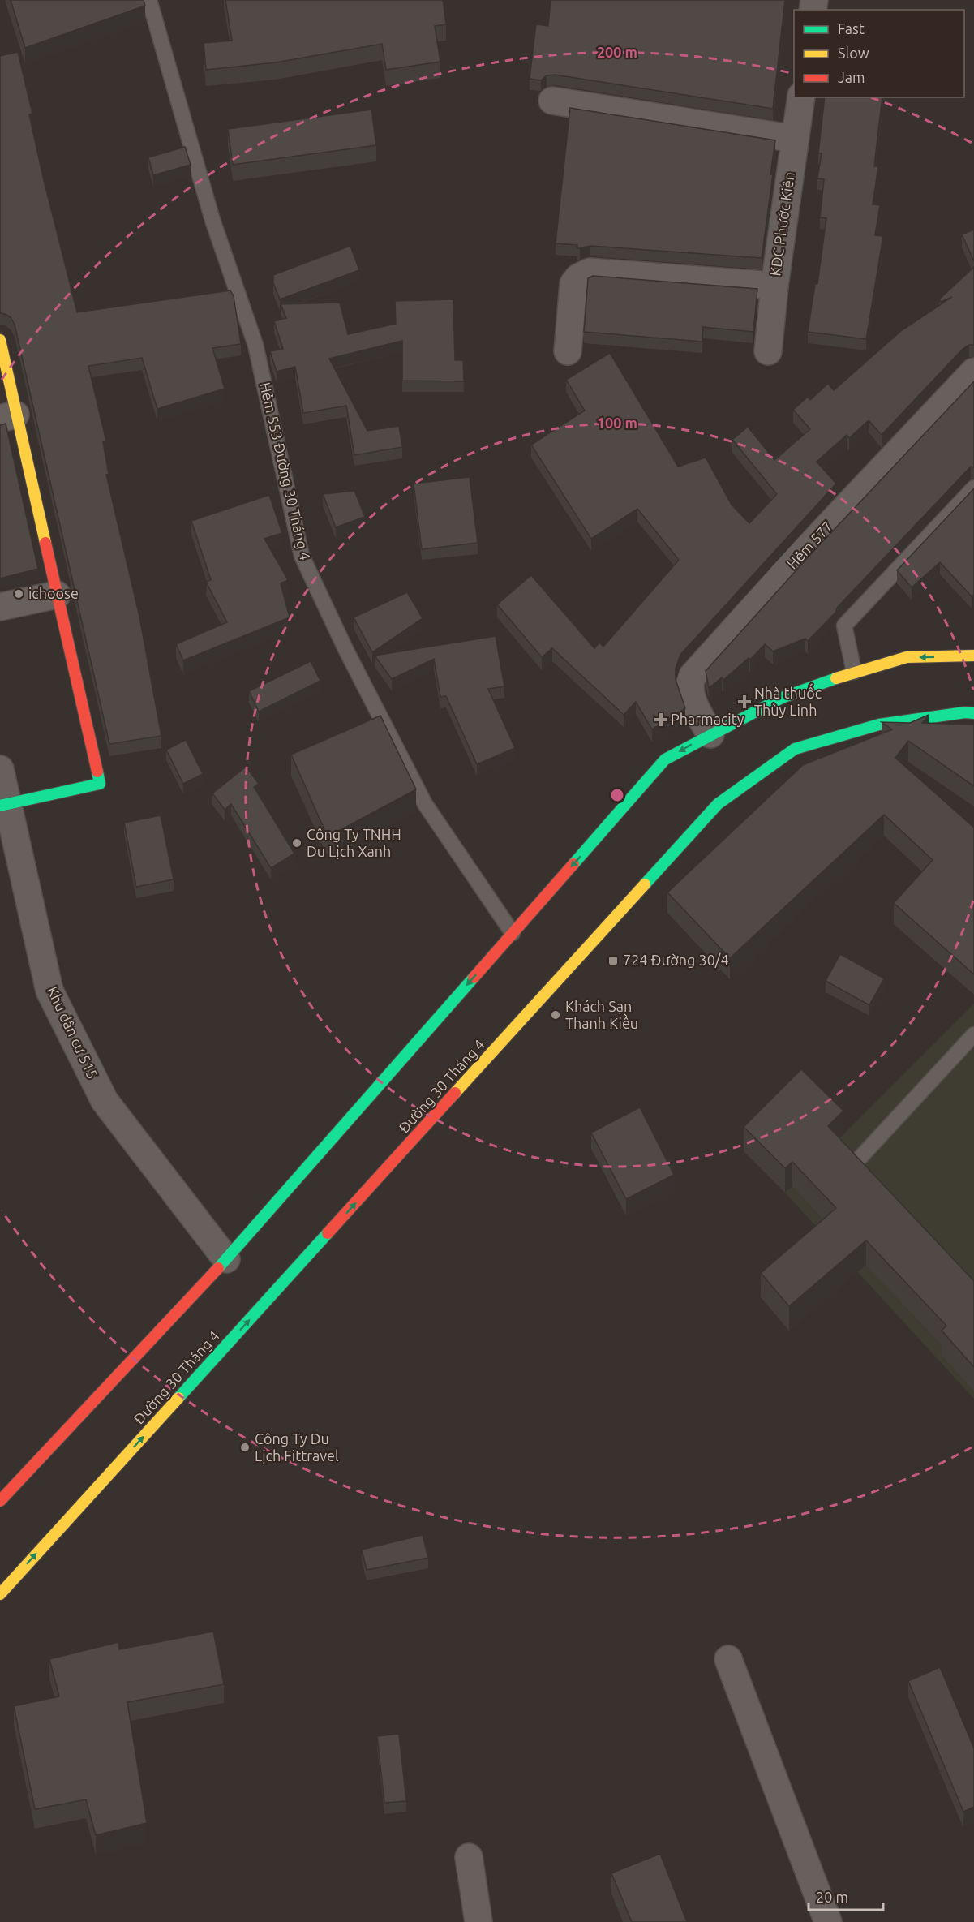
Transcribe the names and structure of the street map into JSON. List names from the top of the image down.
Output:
{
  "streets": {
    "main road": ["Đường 30 Tháng 4"],
    "street": ["KDC Phước Kiên", "Hẻm 577", "Khu dân cư 515"],
    "lane": ["Hẻm 553 Đường 30 Tháng 4"]
  },
  "places": {
    "other": [
      "ichoose",
      "Công Ty TNHH Du Lịch Xanh",
      "Khách Sạn Thanh Kiều",
      "Công Ty Du Lịch Fittravel"
    ],
    "health": ["Nhà thuốc Thùy Linh", "Pharmacity"],
    "transit": ["724 Đường 30/4"]
  },
  "legend": ["Fast", "Slow", "Jam"],
  "scale_bar": "20 m",
  "rings": ["200 m", "100 m"]
}
